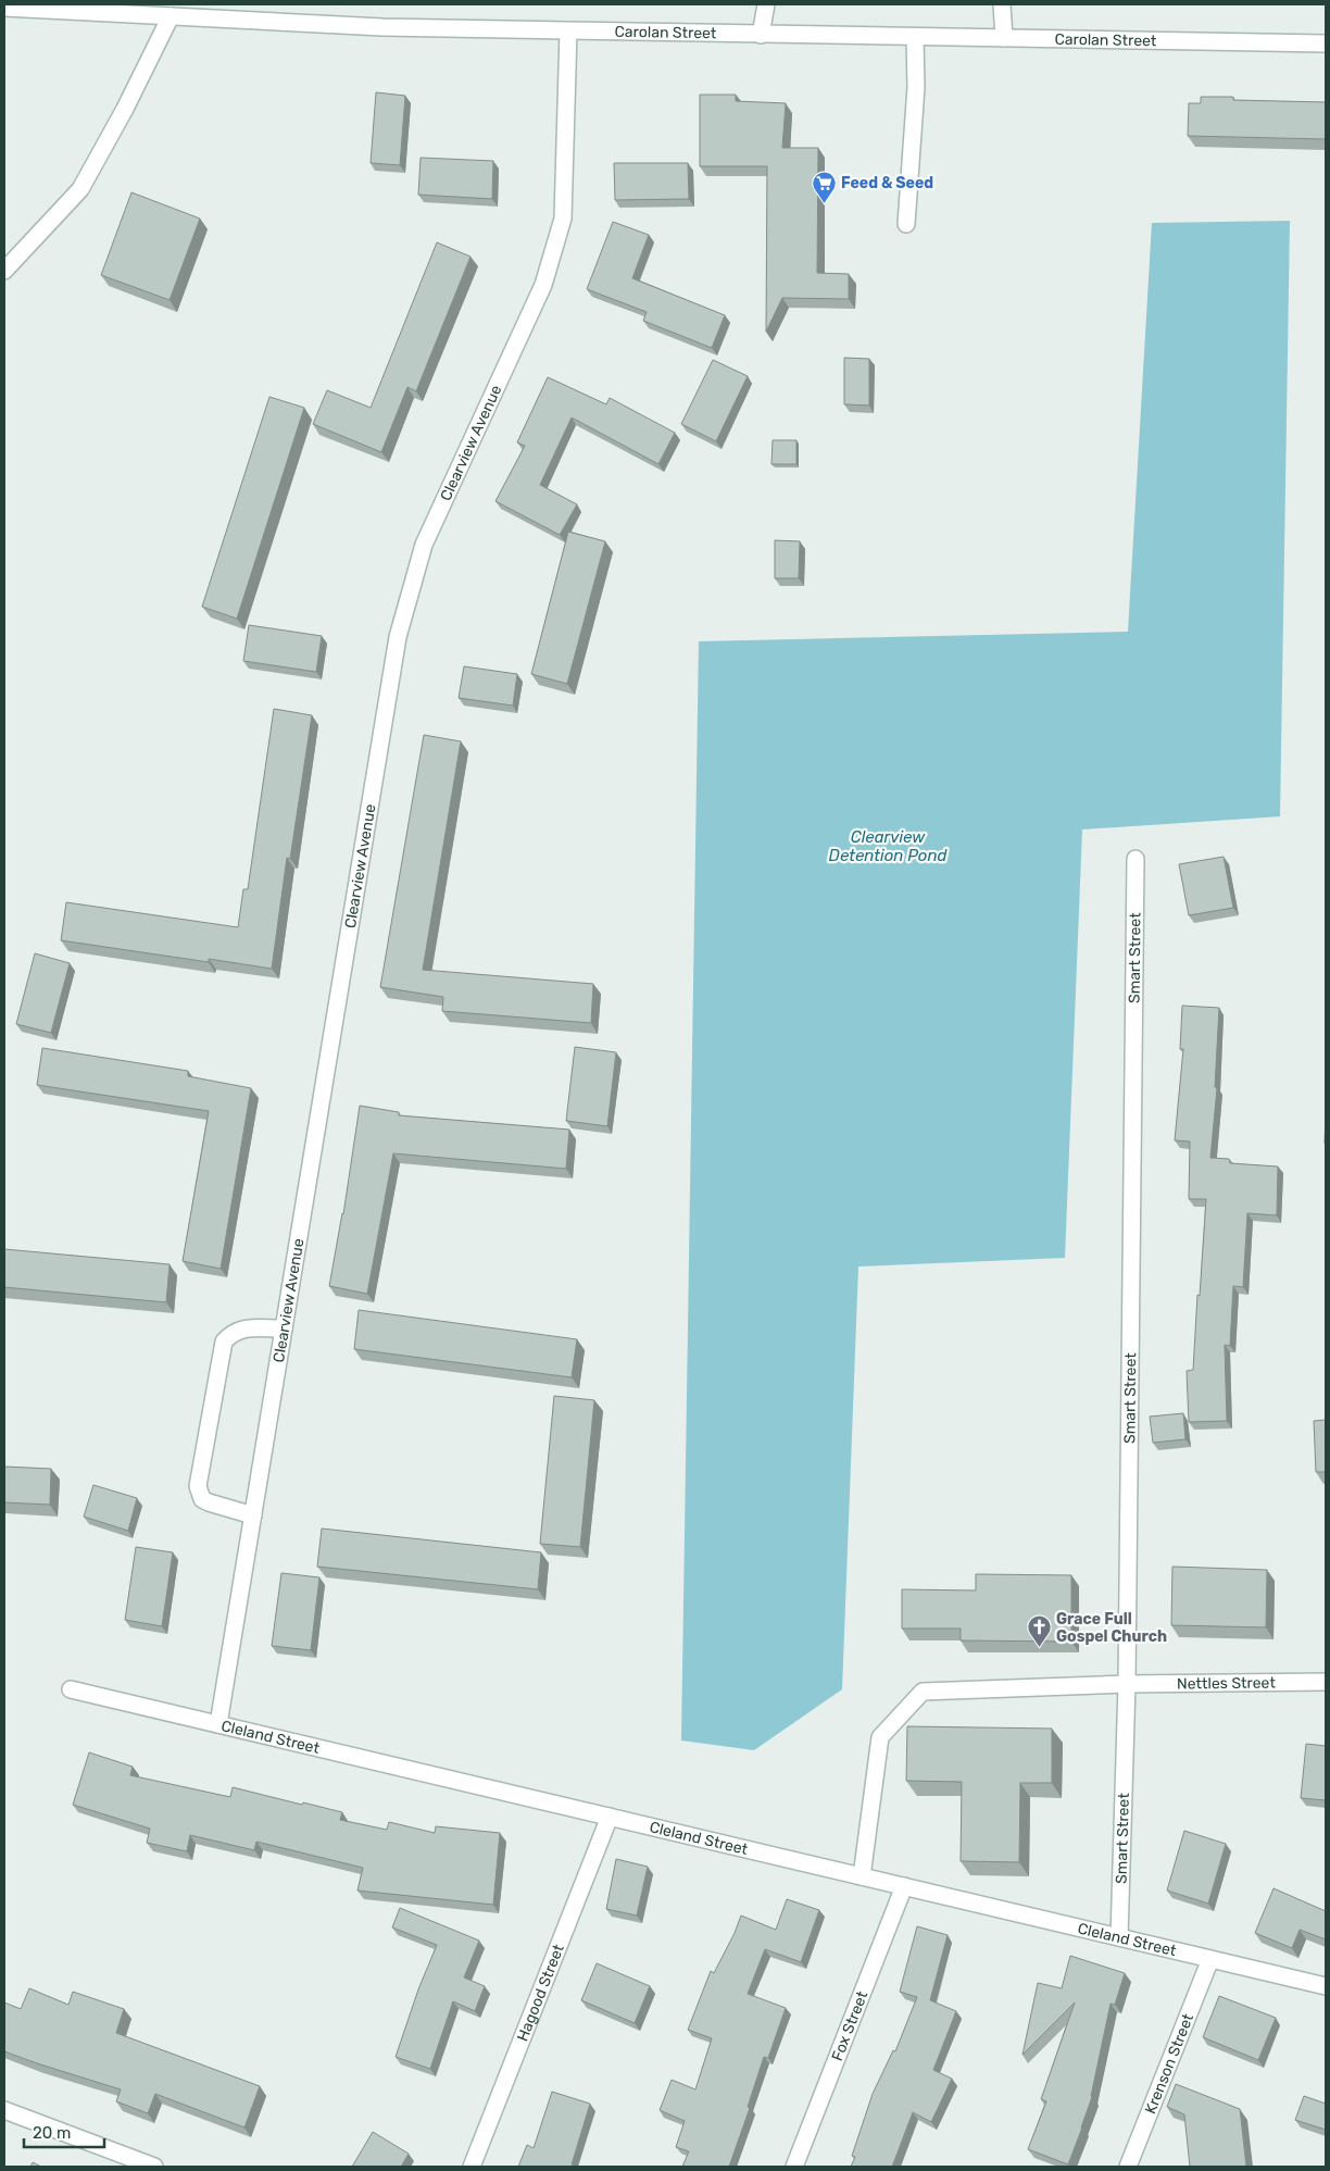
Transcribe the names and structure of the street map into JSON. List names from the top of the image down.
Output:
{
  "streets": {
    "street": [
      "Carolan Street",
      "Clearview Avenue",
      "Smart Street",
      "Nettles Street",
      "Cleland Street",
      "Hagood Street",
      "Fox Street",
      "Krenson Street"
    ]
  },
  "crossings": [
    ["Carolan Street", "Clearview Avenue"],
    ["Clearview Avenue", "Cleland Street"],
    ["Smart Street", "Nettles Street"],
    ["Smart Street", "Cleland Street"],
    ["Nettles Street", "Cleland Street"],
    ["Cleland Street", "Hagood Street"],
    ["Cleland Street", "Fox Street"],
    ["Cleland Street", "Krenson Street"]
  ],
  "water": ["Clearview Detention Pond"],
  "places": {
    "supermarket": ["Feed & Seed"],
    "church": ["Grace Full Gospel Church"]
  },
  "scale_bar": "20 m"
}
